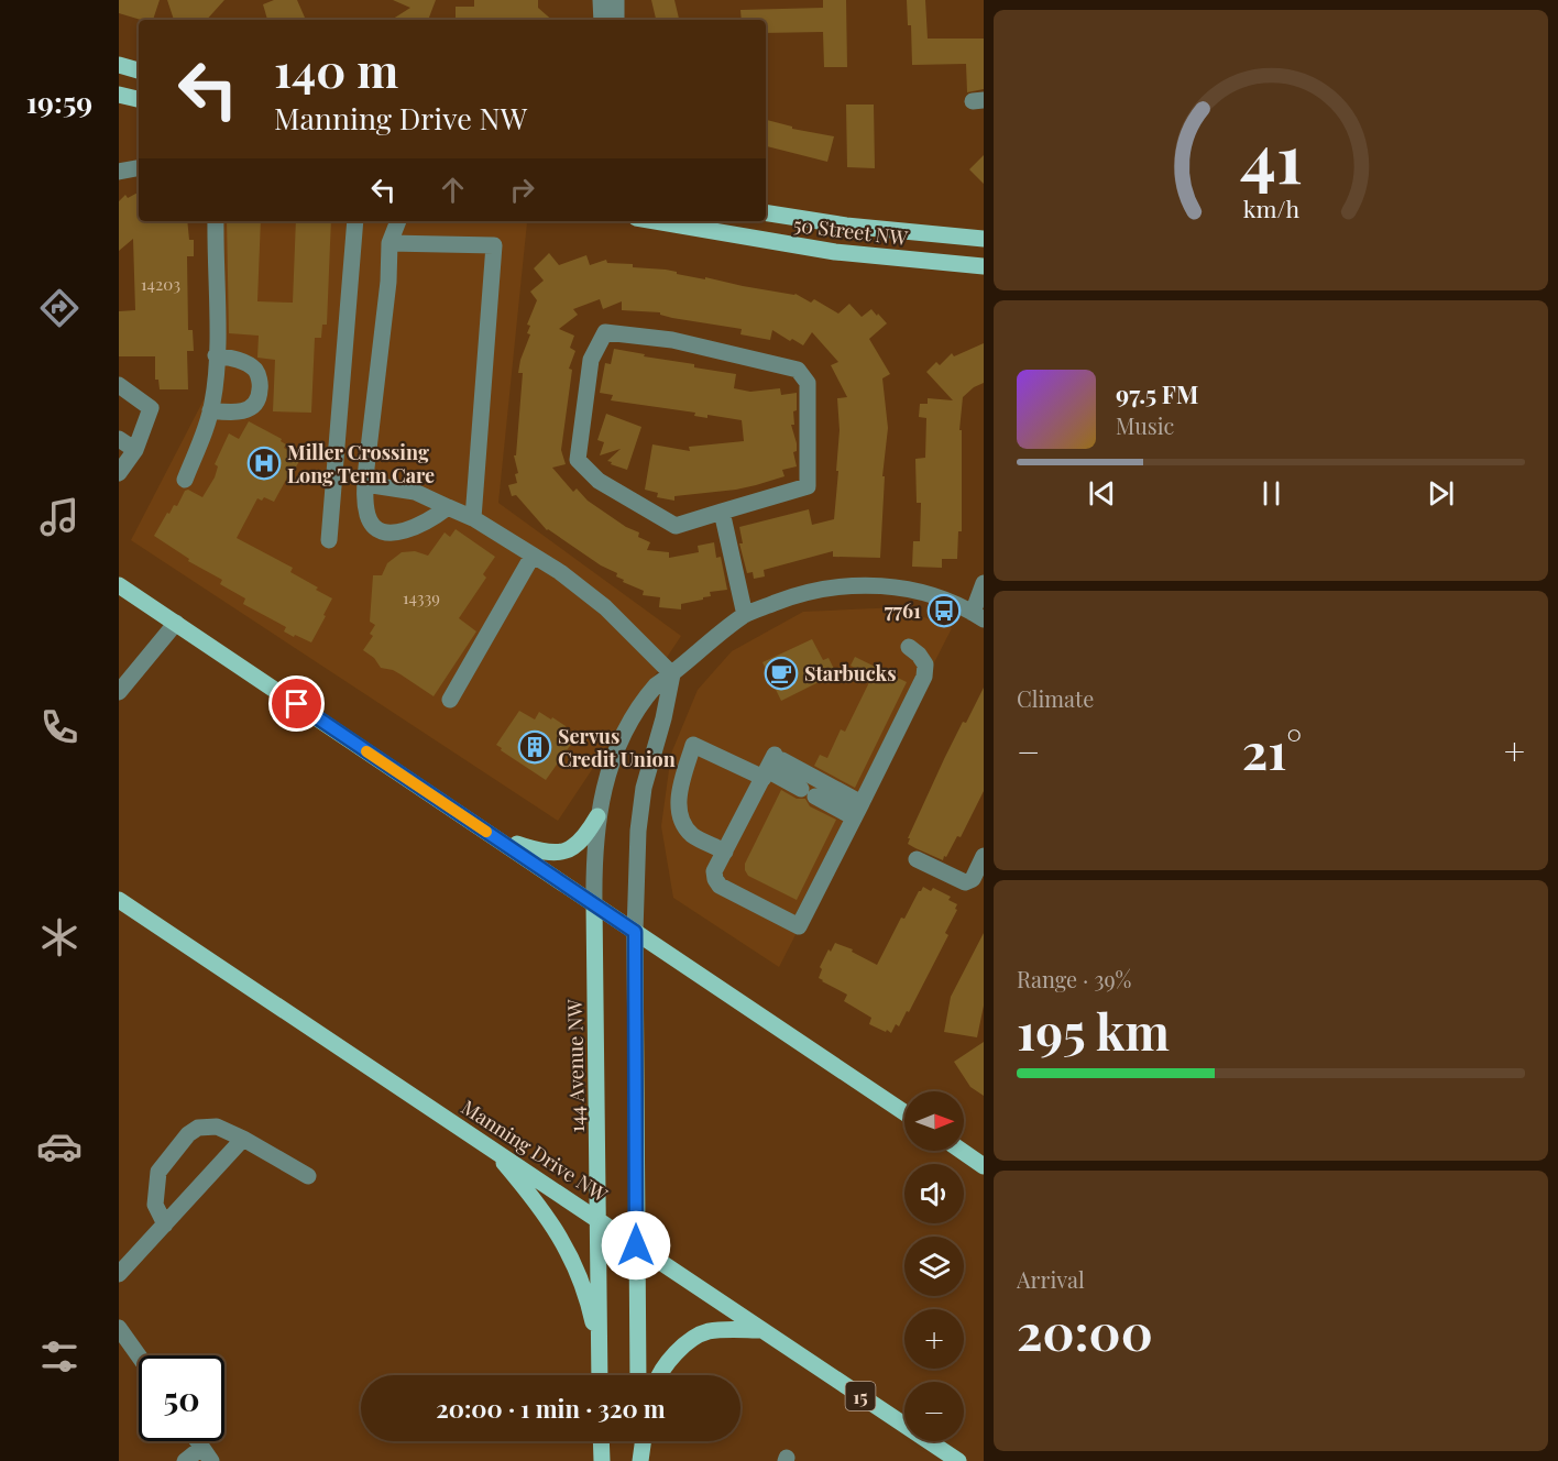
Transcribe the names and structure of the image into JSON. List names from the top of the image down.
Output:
{
  "streets": {
    "main road": [
      "50 Street NW",
      "144 Avenue NW",
      "Manning Drive NW",
      "15"
    ]
  },
  "crossings": [
    ["144 Avenue NW", "Manning Drive NW"]
  ],
  "places": {
    "hospital": ["Miller Crossing Long Term Care"],
    "bus stop": ["7761"],
    "cafe": ["Starbucks"],
    "building": ["Servus Credit Union"]
  },
  "house_numbers": ["14203", "14339"],
  "north": "right",
  "page": {
    "tabs": "19:59",
    "turn": ["140 m", "Manning Drive NW"],
    "song": ["97.5 FM", "Music"],
    "tile": [
      "Climate",
      ["Range · 39%", "195 km"],
      ["Arrival", "20:00"]
    ],
    "heat": ["−", "21°", "+"],
    "map_buttons": ["+", "−"],
    "limit": "50",
    "trip": "20:00 · 1 min · 320 m",
    "gauge": ["41", "km/h"]
  }
}
